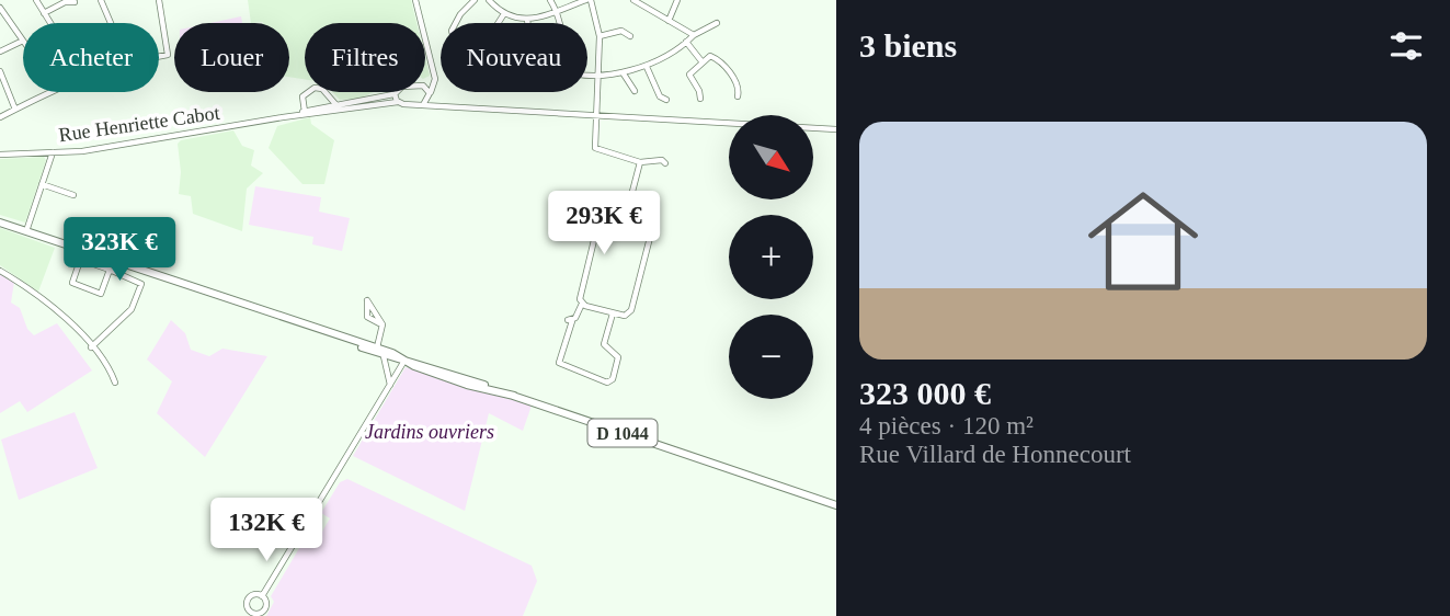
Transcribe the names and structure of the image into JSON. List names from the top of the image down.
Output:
{
  "streets": {
    "main road": ["D 1044"],
    "street": ["Rue Henriette Cabot"]
  },
  "parks": ["Jardins ouvriers"],
  "north": "bottom right",
  "page": {
    "heading": "3 biens",
    "chip": [
      "Acheter",
      "Louer",
      "Filtres",
      "Nouveau"
    ],
    "list": [
      {
        "name": "323 000 €",
        "note": "4 pièces · 120 m² · Rue Villard de Honnecourt"
      }
    ],
    "map_buttons": ["+", "−"],
    "price": ["293K €", "323K €", "132K €"]
  }
}
